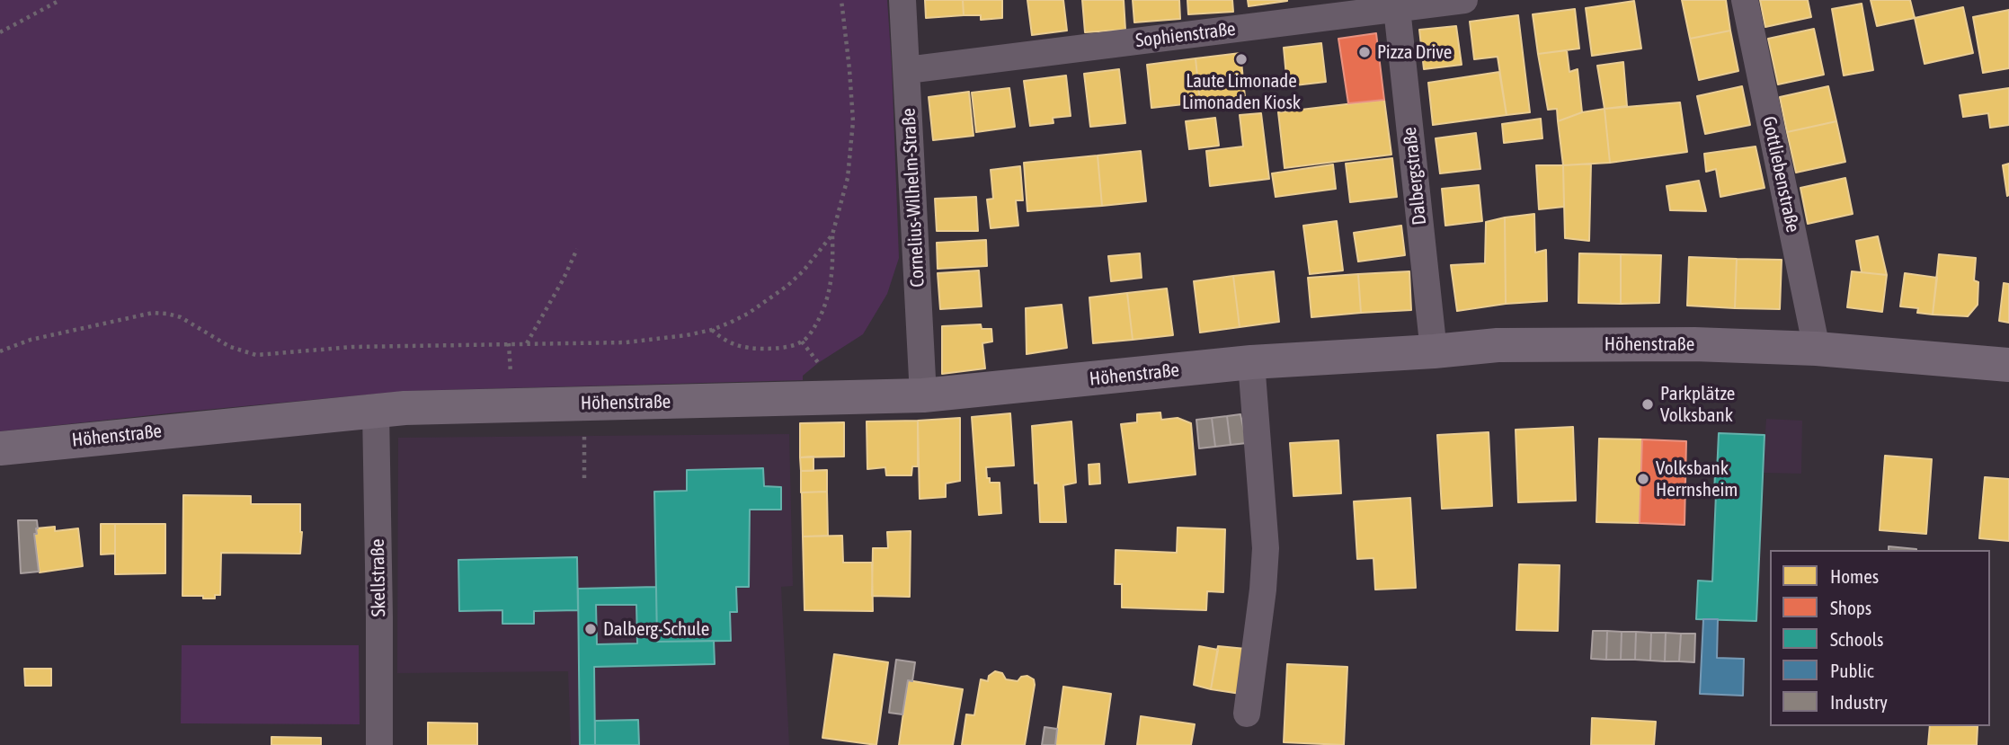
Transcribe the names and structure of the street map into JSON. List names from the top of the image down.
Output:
{
  "streets": {
    "main road": ["Höhenstraße"],
    "street": [
      "Sophienstraße",
      "Gottliebenstraße",
      "Dalbergstraße",
      "Cornelius-Wilhelm-Straße",
      "Skellstraße"
    ]
  },
  "crossings": [
    ["Sophienstraße", "Dalbergstraße"],
    ["Sophienstraße", "Cornelius-Wilhelm-Straße"],
    ["Gottliebenstraße", "Höhenstraße"],
    ["Dalbergstraße", "Höhenstraße"],
    ["Cornelius-Wilhelm-Straße", "Höhenstraße"],
    ["Höhenstraße", "Skellstraße"]
  ],
  "places": [
    "Pizza Drive",
    "Laute Limonade Limonaden Kiosk",
    "Parkplätze Volksbank",
    "Volksbank Herrnsheim",
    "Dalberg-Schule"
  ],
  "legend": [
    "Homes",
    "Shops",
    "Schools",
    "Public",
    "Industry"
  ]
}
